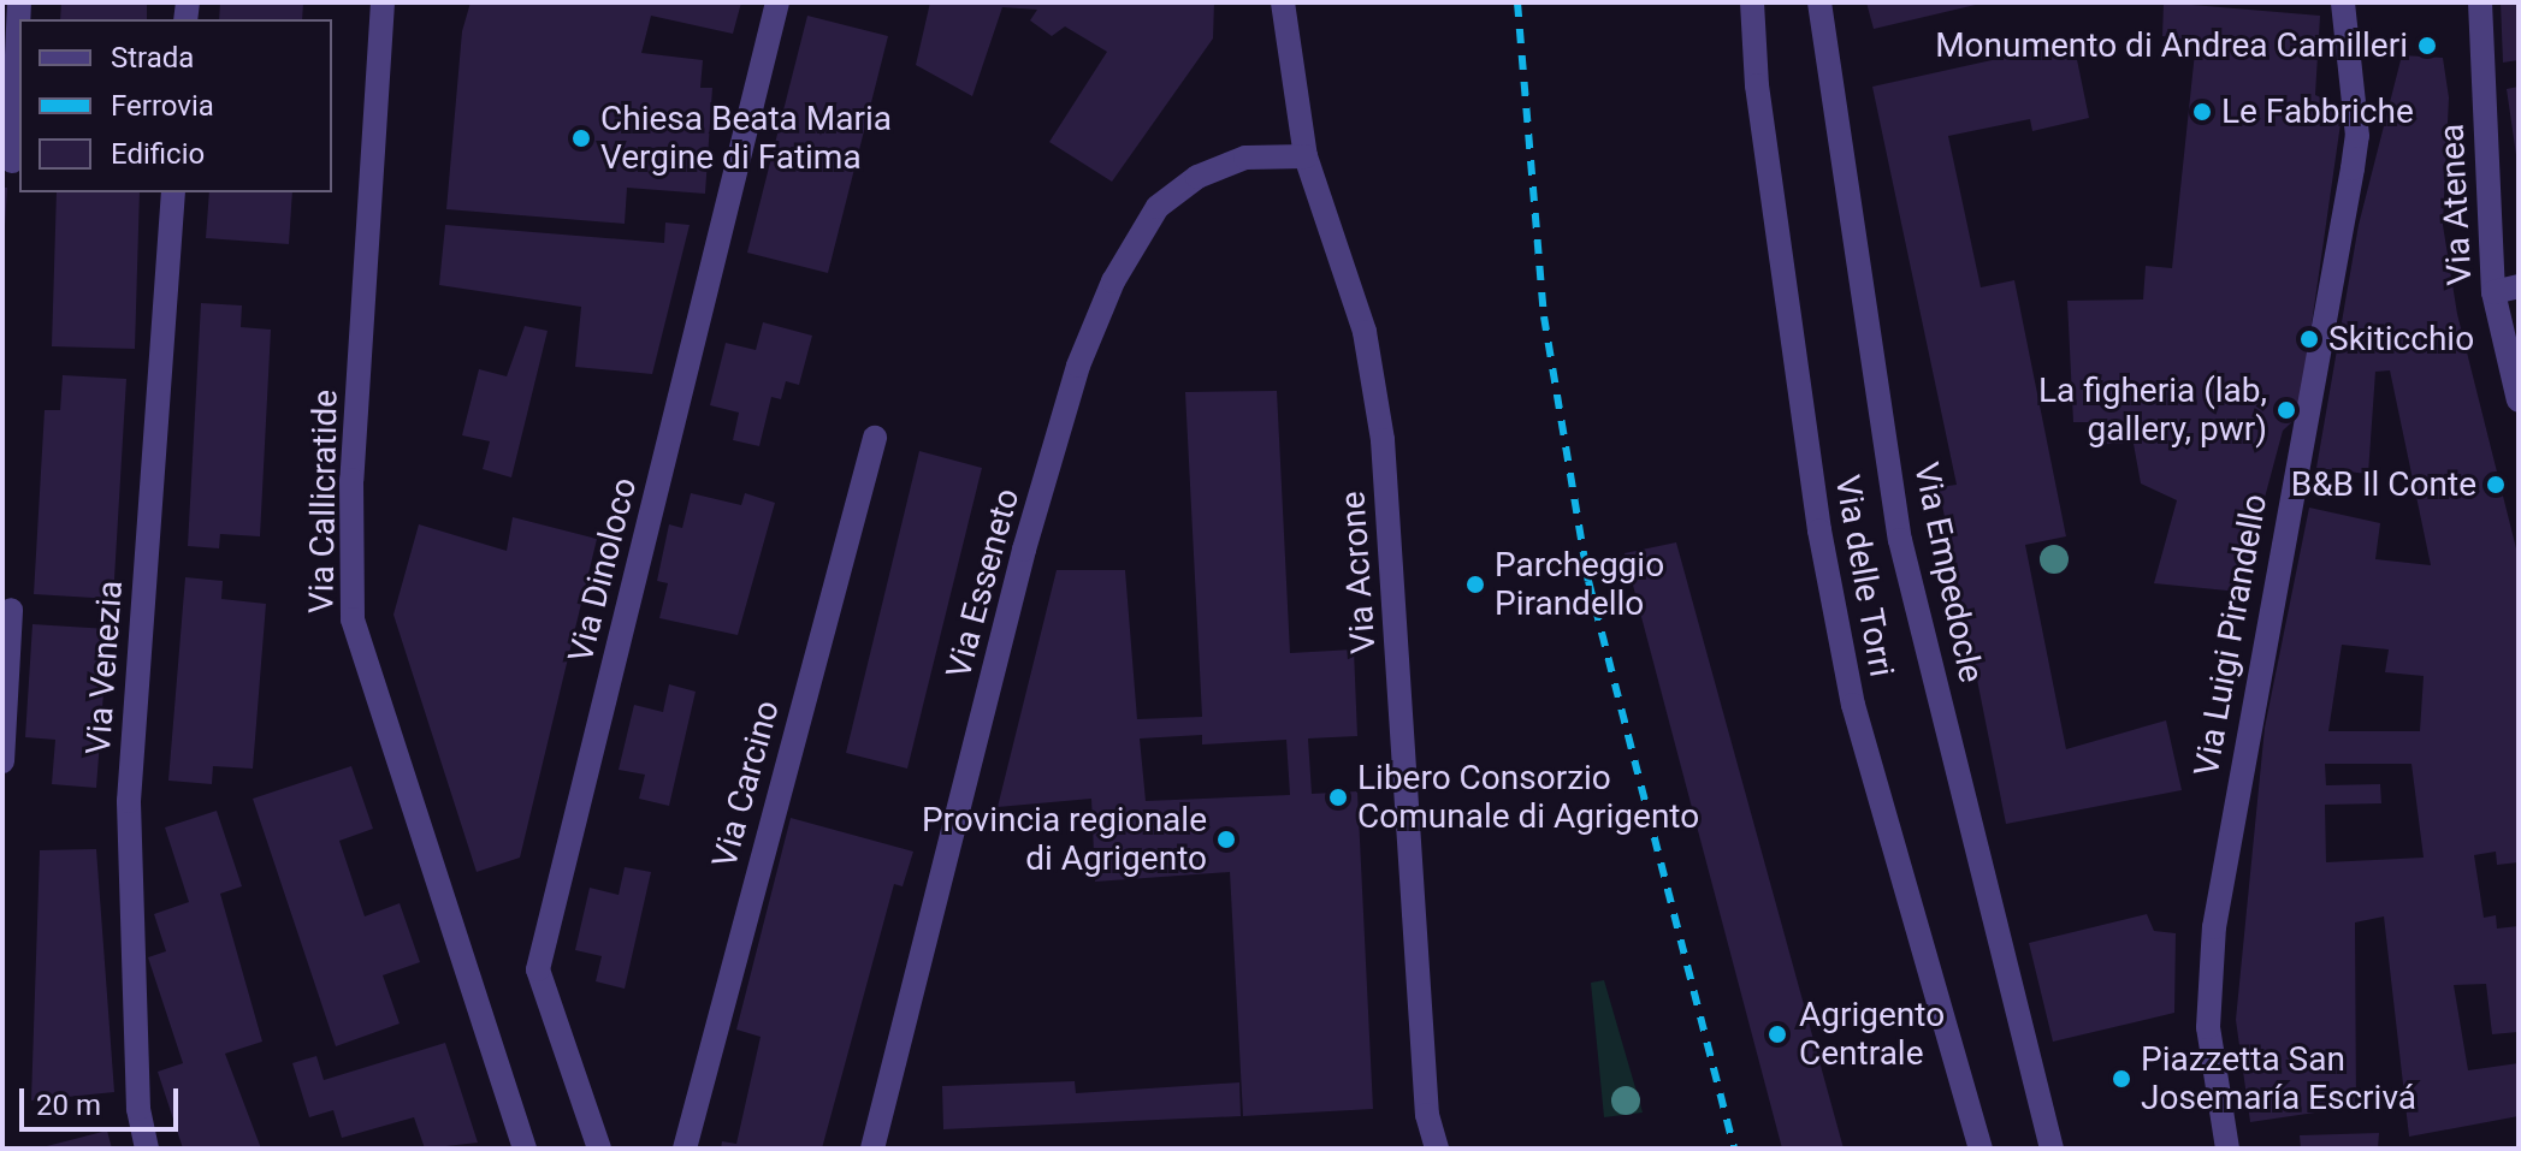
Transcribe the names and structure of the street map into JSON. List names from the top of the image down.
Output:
{
  "streets": {
    "street": [
      "Via Atenea",
      "Via Callicratide",
      "Via Dinoloco",
      "Via Acrone",
      "Via Empedocle",
      "Via delle Torri",
      "Via Esseneto",
      "Via Luigi Pirandello",
      "Via Venezia",
      "Via Carcino"
    ]
  },
  "crossings": [
    ["Via Acrone", "Via Esseneto"]
  ],
  "places": [
    "Monumento di Andrea Camilleri",
    "Le Fabbriche",
    "Chiesa Beata Maria Vergine di Fatima",
    "Skiticchio",
    "La figheria (lab, gallery, pwr)",
    "B&B Il Conte",
    "Parcheggio Pirandello",
    "Libero Consorzio Comunale di Agrigento",
    "Provincia regionale di Agrigento",
    "Agrigento Centrale",
    "Piazzetta San Josemaría Escrivá"
  ],
  "legend": ["Strada", "Ferrovia", "Edificio"],
  "scale_bar": "20 m"
}
